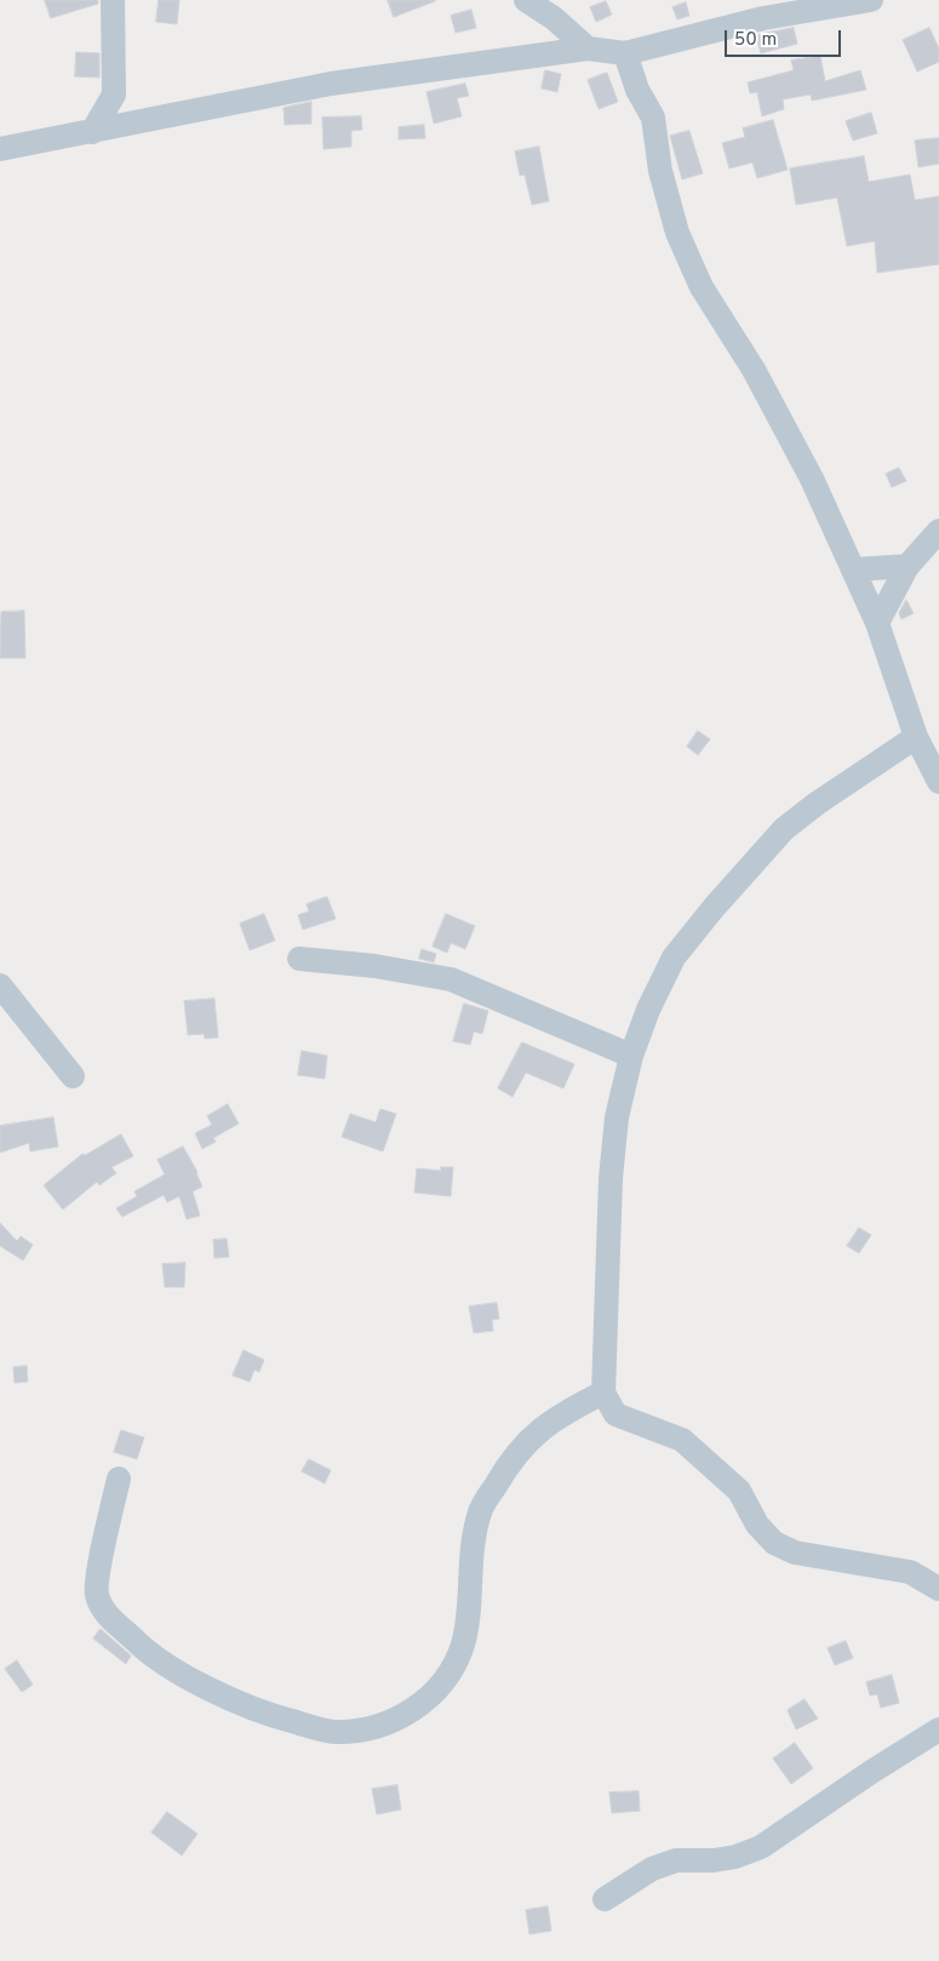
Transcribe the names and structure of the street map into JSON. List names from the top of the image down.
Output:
{
  "scale_bar": "50 m"
}
